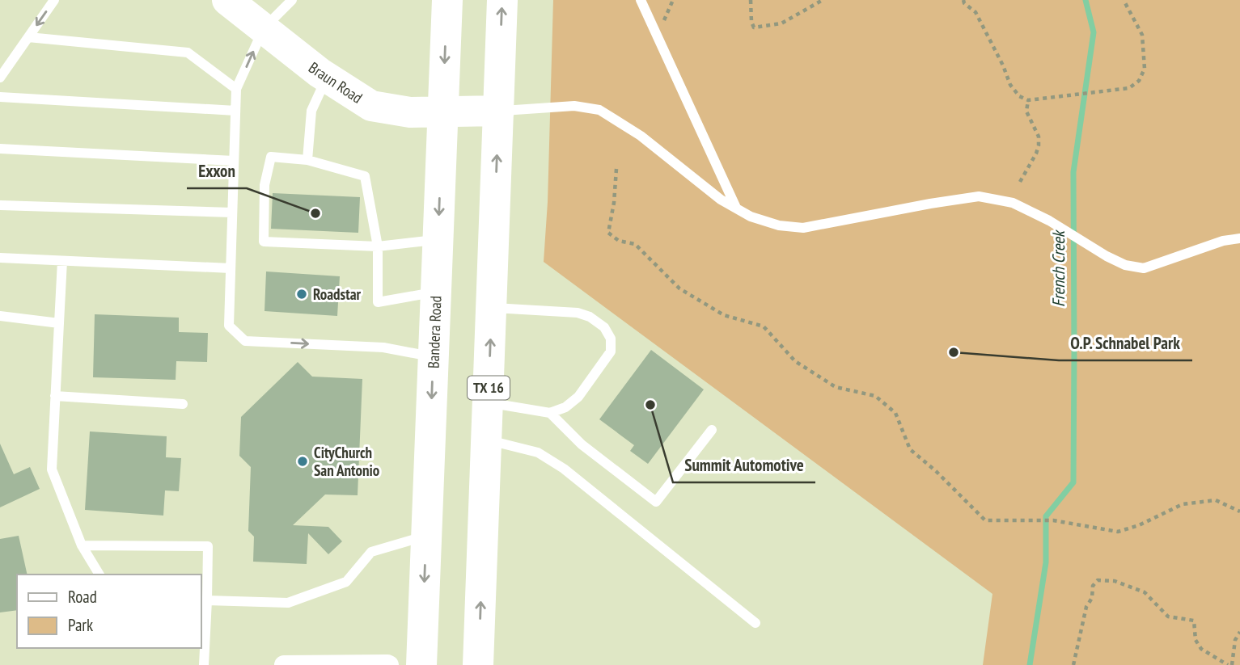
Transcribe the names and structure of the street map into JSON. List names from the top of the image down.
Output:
{
  "streets": {
    "main road": ["Braun Road", "Bandera Road", "TX 16"]
  },
  "crossings": [
    ["Braun Road", "Bandera Road"],
    ["Braun Road", "TX 16"]
  ],
  "water": ["French Creek"],
  "places": [
    "Exxon",
    "Roadstar",
    "O.P. Schnabel Park",
    "Summit Automotive",
    "CityChurch San Antonio"
  ],
  "legend": ["Road", "Park"]
}
